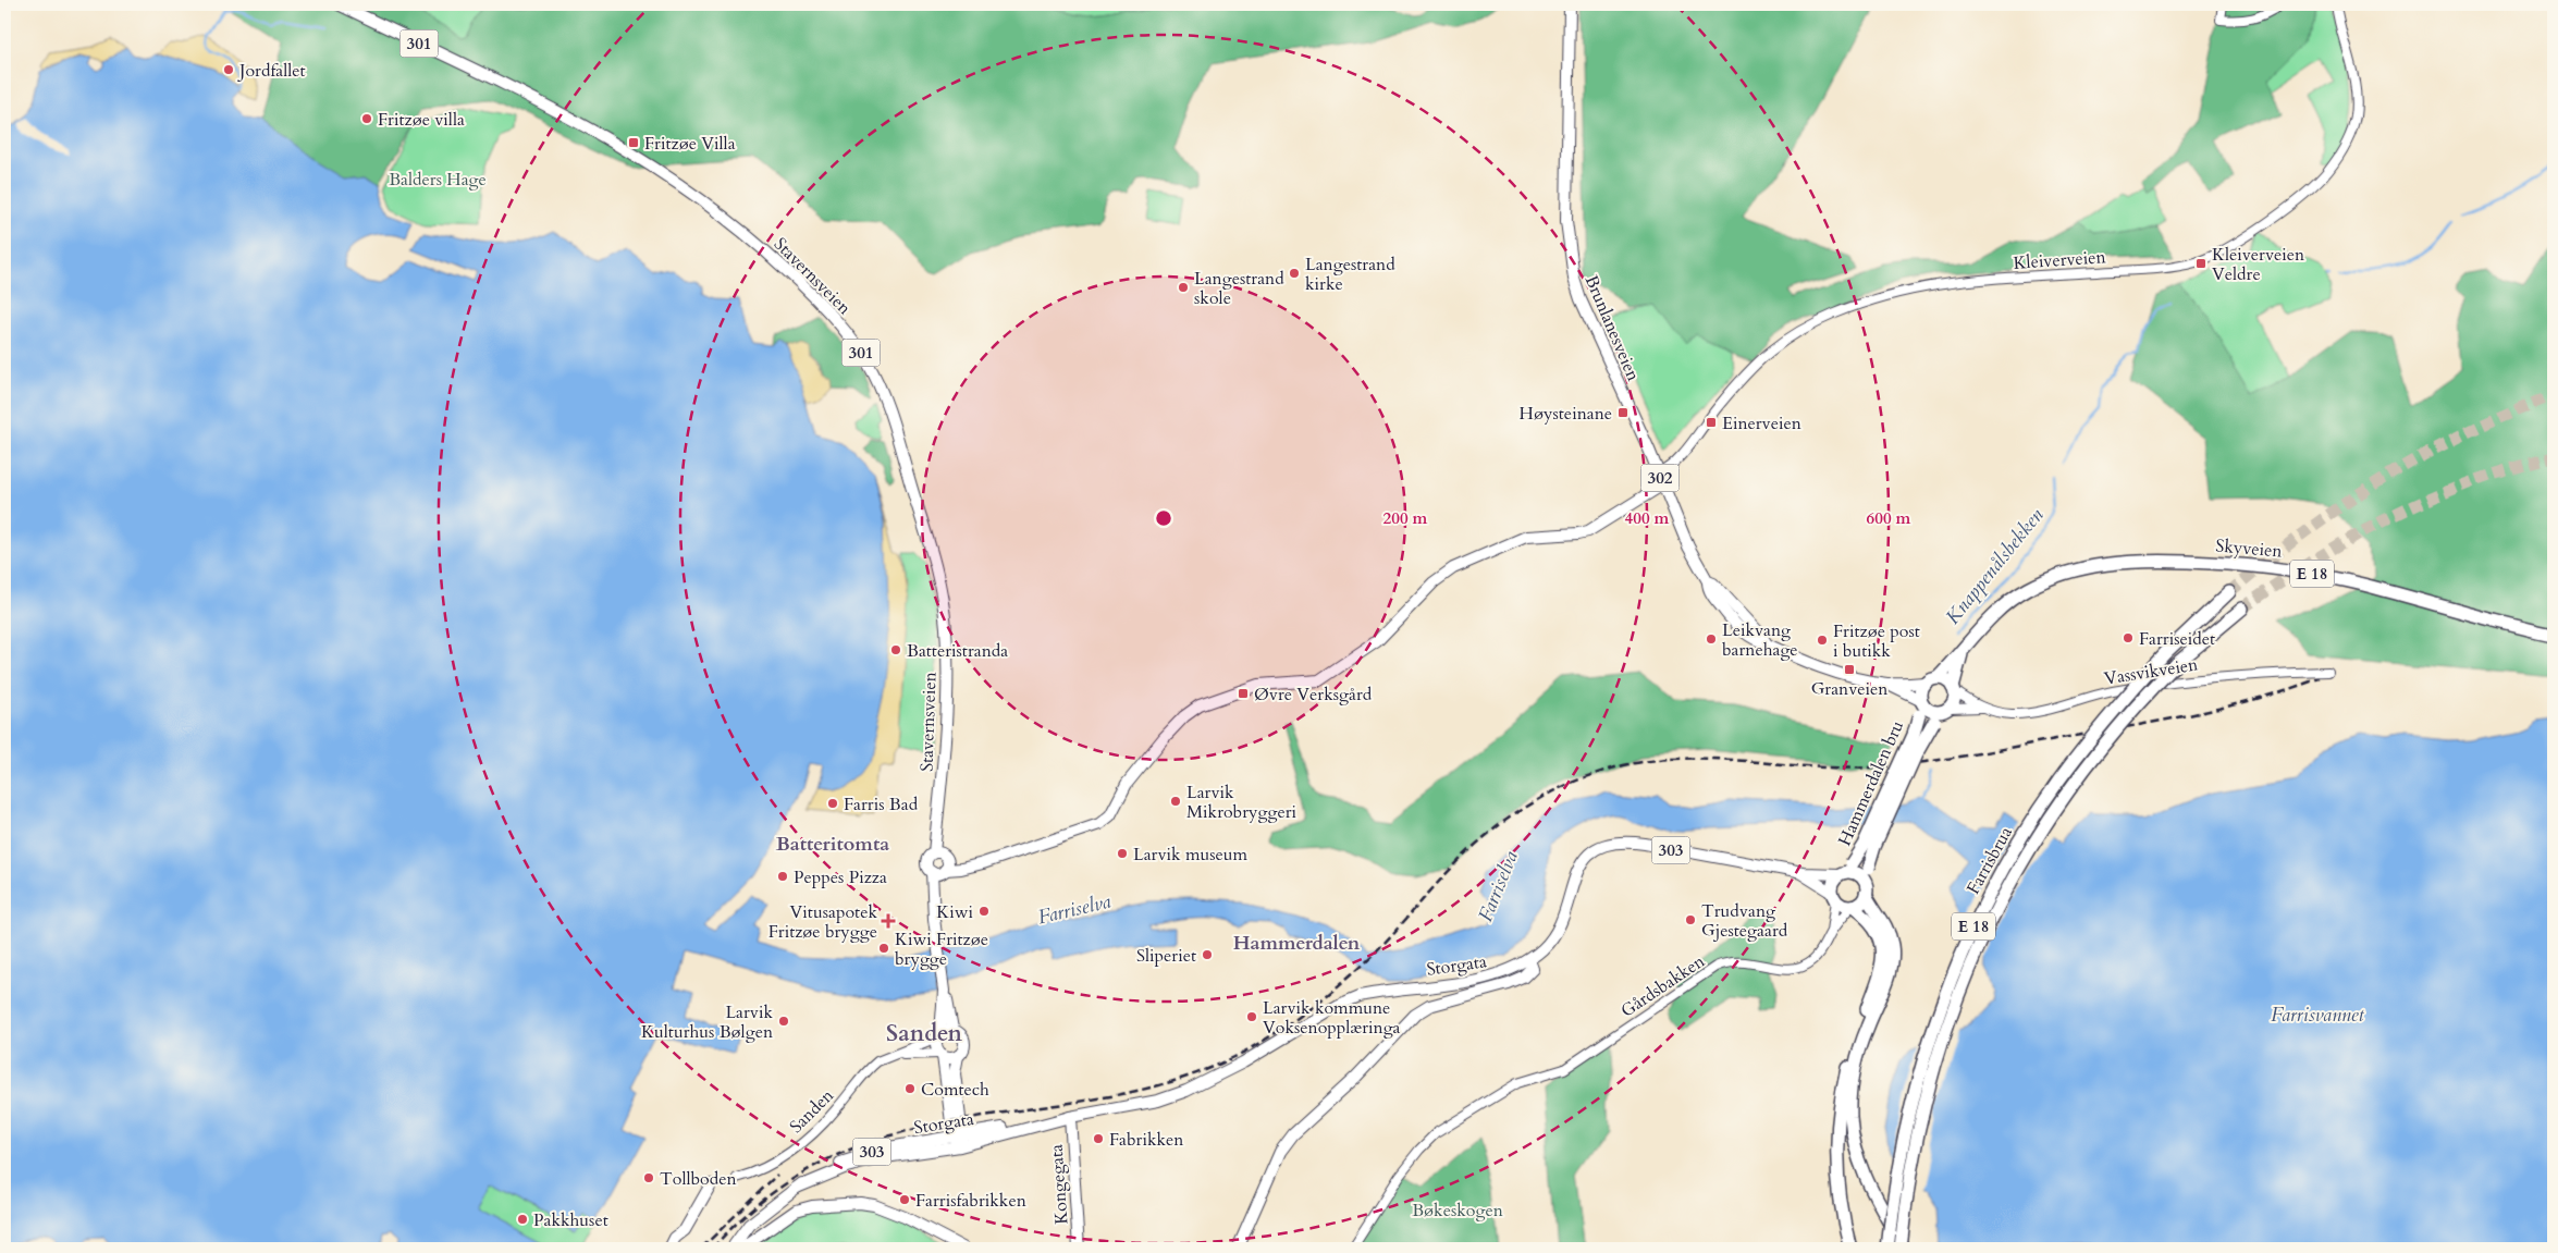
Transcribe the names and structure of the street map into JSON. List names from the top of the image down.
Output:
{
  "streets": {
    "highway": [
      "Skyveien",
      "E 18",
      "Hammerdalen bru",
      "Farrisbrua"
    ],
    "main road": [
      "301",
      "Stavernsveien",
      "Brunlanesveien",
      "302",
      "303",
      "Storgata",
      "Kongegata"
    ],
    "street": [
      "Kleiverveien",
      "Vassvikveien",
      "Gårdsbakken",
      "Sanden"
    ]
  },
  "crossings": [
    ["301", "Stavernsveien"],
    ["301", "Storgata"],
    ["301", "Sanden"],
    ["Kleiverveien", "Brunlanesveien"],
    ["Brunlanesveien", "Skyveien"],
    ["Brunlanesveien", "E 18"],
    ["Brunlanesveien", "Vassvikveien"],
    ["Brunlanesveien", "Hammerdalen bru"],
    ["Skyveien", "E 18"],
    ["Skyveien", "Vassvikveien"],
    ["Skyveien", "Hammerdalen bru"],
    ["E 18", "Vassvikveien"],
    ["E 18", "Hammerdalen bru"],
    ["E 18", "Farrisbrua"],
    ["E 18", "Storgata"],
    ["E 18", "Gårdsbakken"],
    ["Vassvikveien", "Hammerdalen bru"],
    ["Hammerdalen bru", "Storgata"],
    ["Hammerdalen bru", "Gårdsbakken"],
    ["Storgata", "Gårdsbakken"],
    ["Storgata", "Kongegata"]
  ],
  "districts": ["Batteritomta", "Hammerdalen", "Sanden"],
  "water": ["Knappenålsbekken", "Farriselva", "Farrisvannet"],
  "parks": ["Balders Hage", "Bøkeskogen"],
  "places": {
    "other": [
      "Jordfallet",
      "Fritzøe villa",
      "Langestrand kirke",
      "Langestrand skole",
      "Farriseidet",
      "Leikvang barnehage",
      "Fritzøe post i butikk",
      "Batteristranda",
      "Larvik Mikrobryggeri",
      "Farris Bad",
      "Larvik museum",
      "Peppes Pizza",
      "Kiwi",
      "Trudvang Gjestegaard",
      "Kiwi Fritzøe brygge",
      "Sliperiet",
      "Larvik kommune Voksenopplæringa",
      "Larvik Kulturhus Bølgen",
      "Comtech",
      "Fabrikken",
      "Tollboden",
      "Farrisfabrikken",
      "Pakkhuset"
    ],
    "transit": [
      "Fritzøe Villa",
      "Kleiverveien Veldre",
      "Høysteinane",
      "Einerveien",
      "Granveien",
      "Øvre Verksgård"
    ],
    "health": ["Vitusapotek Fritzøe brygge"]
  },
  "rings": ["200 m", "400 m", "600 m"]
}
